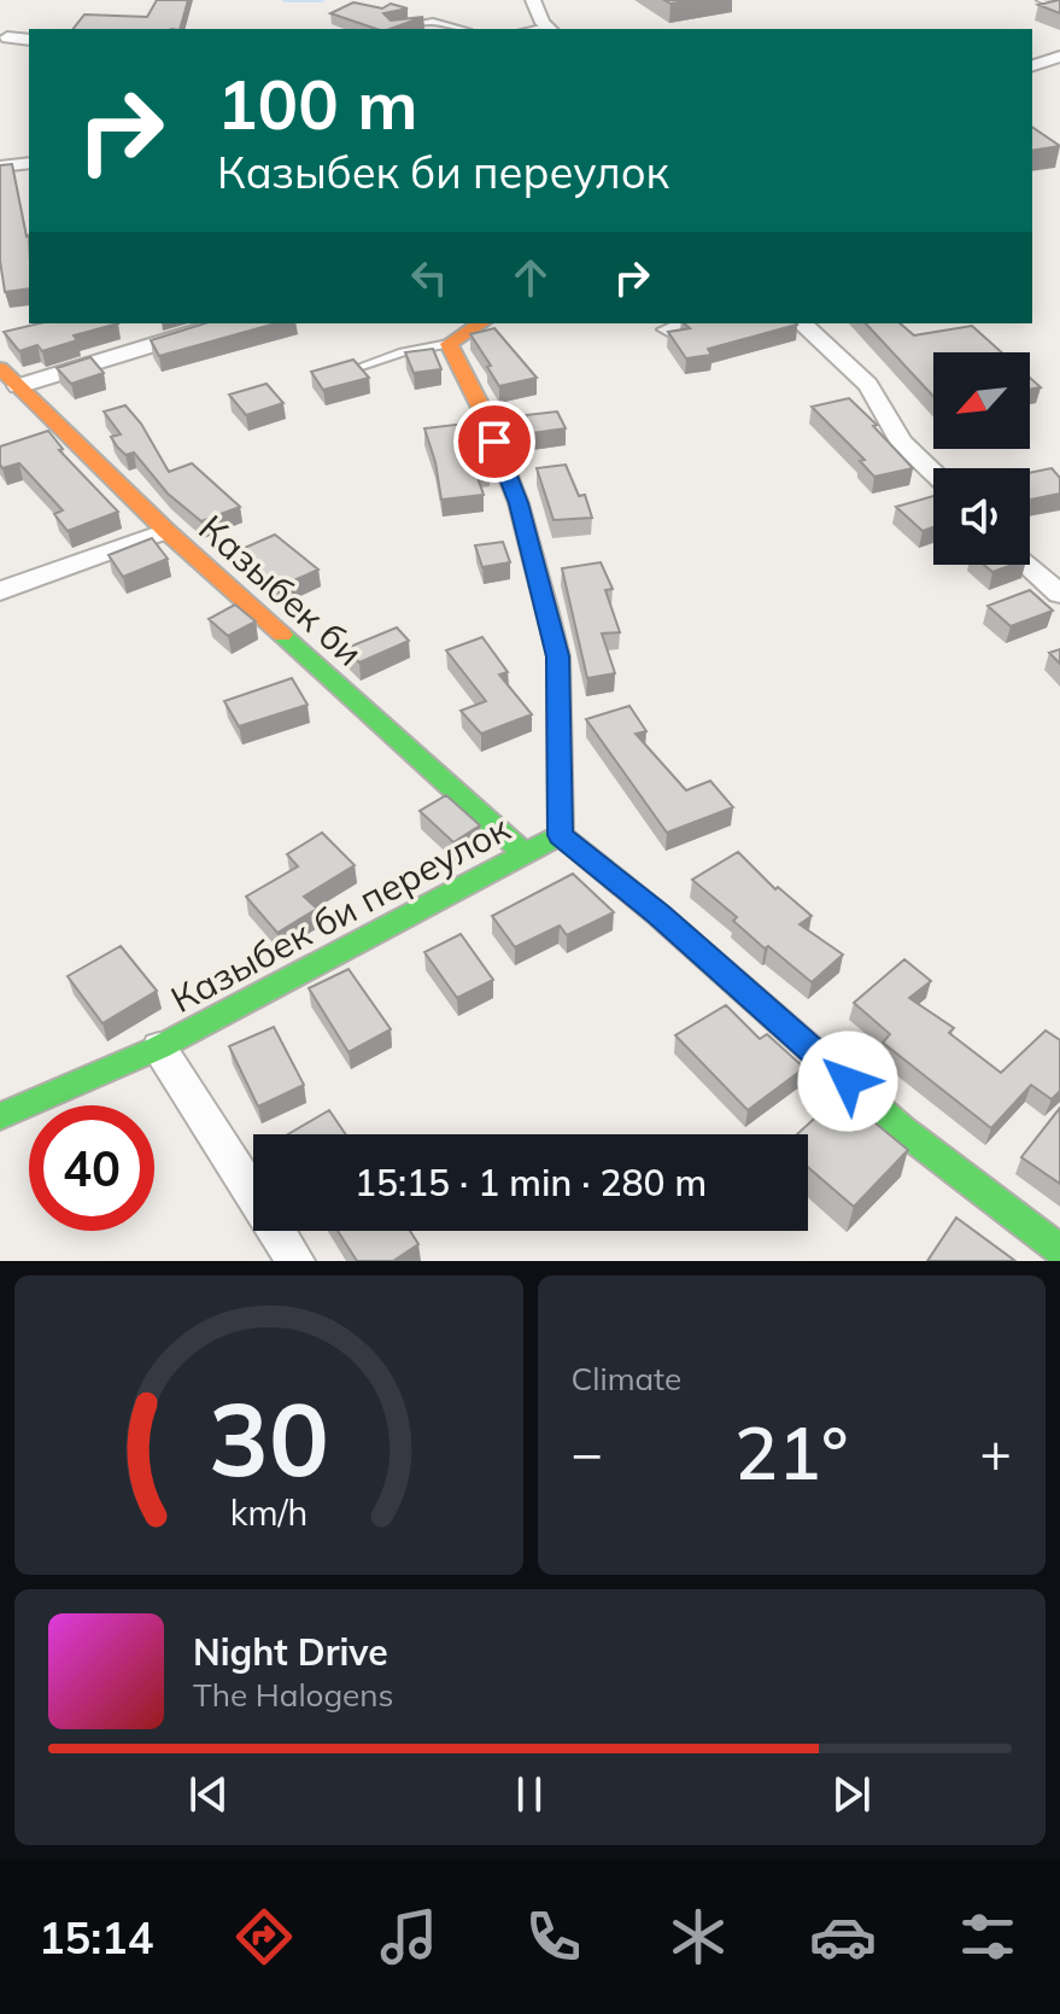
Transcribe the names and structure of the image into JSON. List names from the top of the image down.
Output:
{
  "streets": {
    "street": ["Казыбек би", "Казыбек би переулок"]
  },
  "crossings": [
    ["Казыбек би", "Казыбек би переулок"]
  ],
  "north": "bottom left",
  "page": {
    "turn": ["100 m", "Казыбек би переулок"],
    "limit": "40",
    "trip": "15:15 · 1 min · 280 m",
    "tile": "Climate",
    "heat": ["−", "21°", "+"],
    "song": ["Night Drive", "The Halogens"],
    "tabs": "15:14",
    "gauge": ["30", "km/h"]
  }
}
